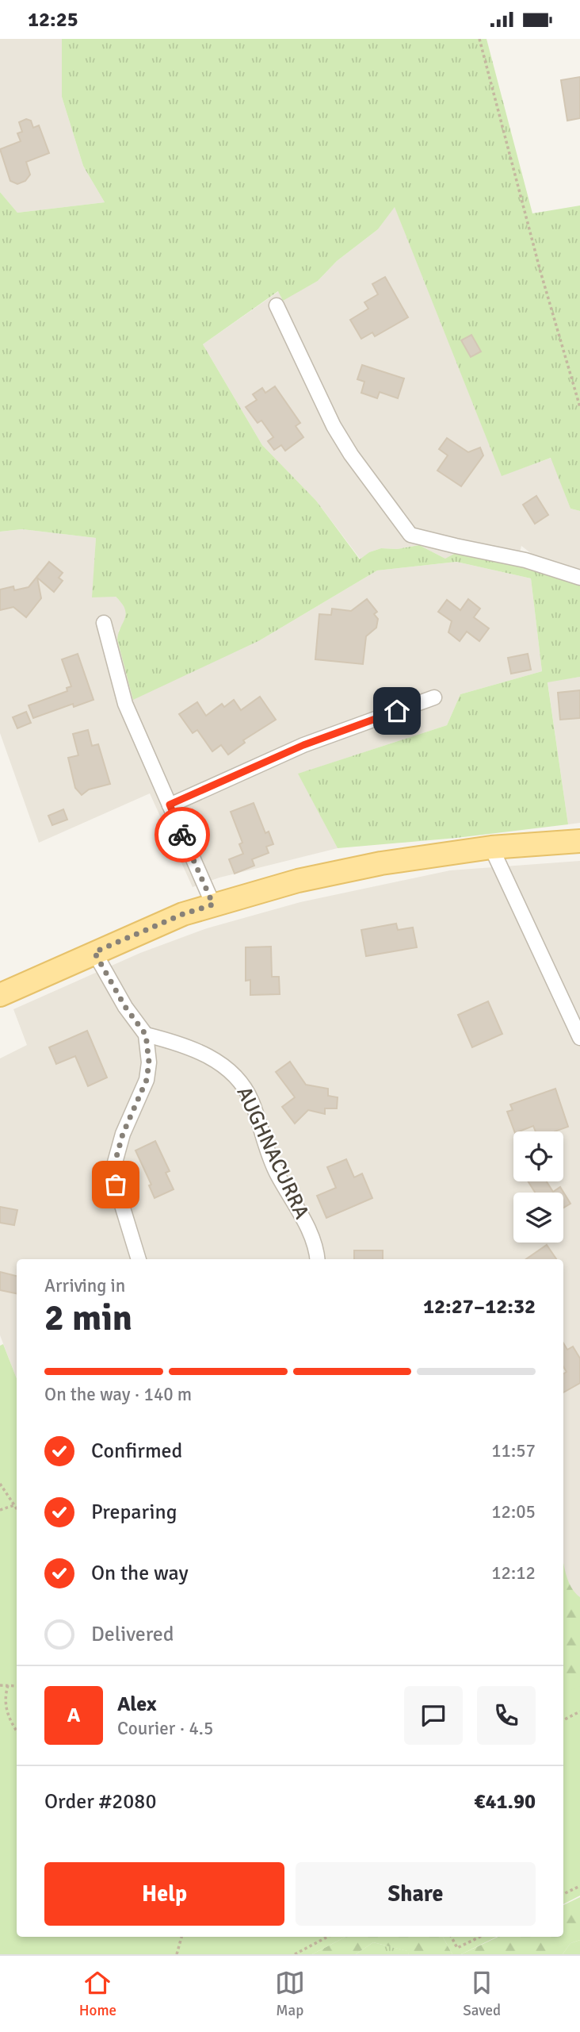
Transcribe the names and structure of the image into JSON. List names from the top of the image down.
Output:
{
  "streets": {
    "street": ["AUGHNACURRA"]
  },
  "page": {
    "status": "12:25",
    "heading": ["2 min", "Arriving in", "12:27–12:32"],
    "panel": [
      "Alex",
      "Courier · 4.5",
      "Order #2080",
      "€41.90"
    ],
    "bar": "On the way · 140 m",
    "list": [
      ["Confirmed", "11:57"],
      ["Preparing", "12:05"],
      ["On the way", "12:12"],
      "Delivered"
    ],
    "round": "A",
    "buttons": ["Help", "Share"],
    "tabs": ["Home", "Map", "Saved"]
  }
}
